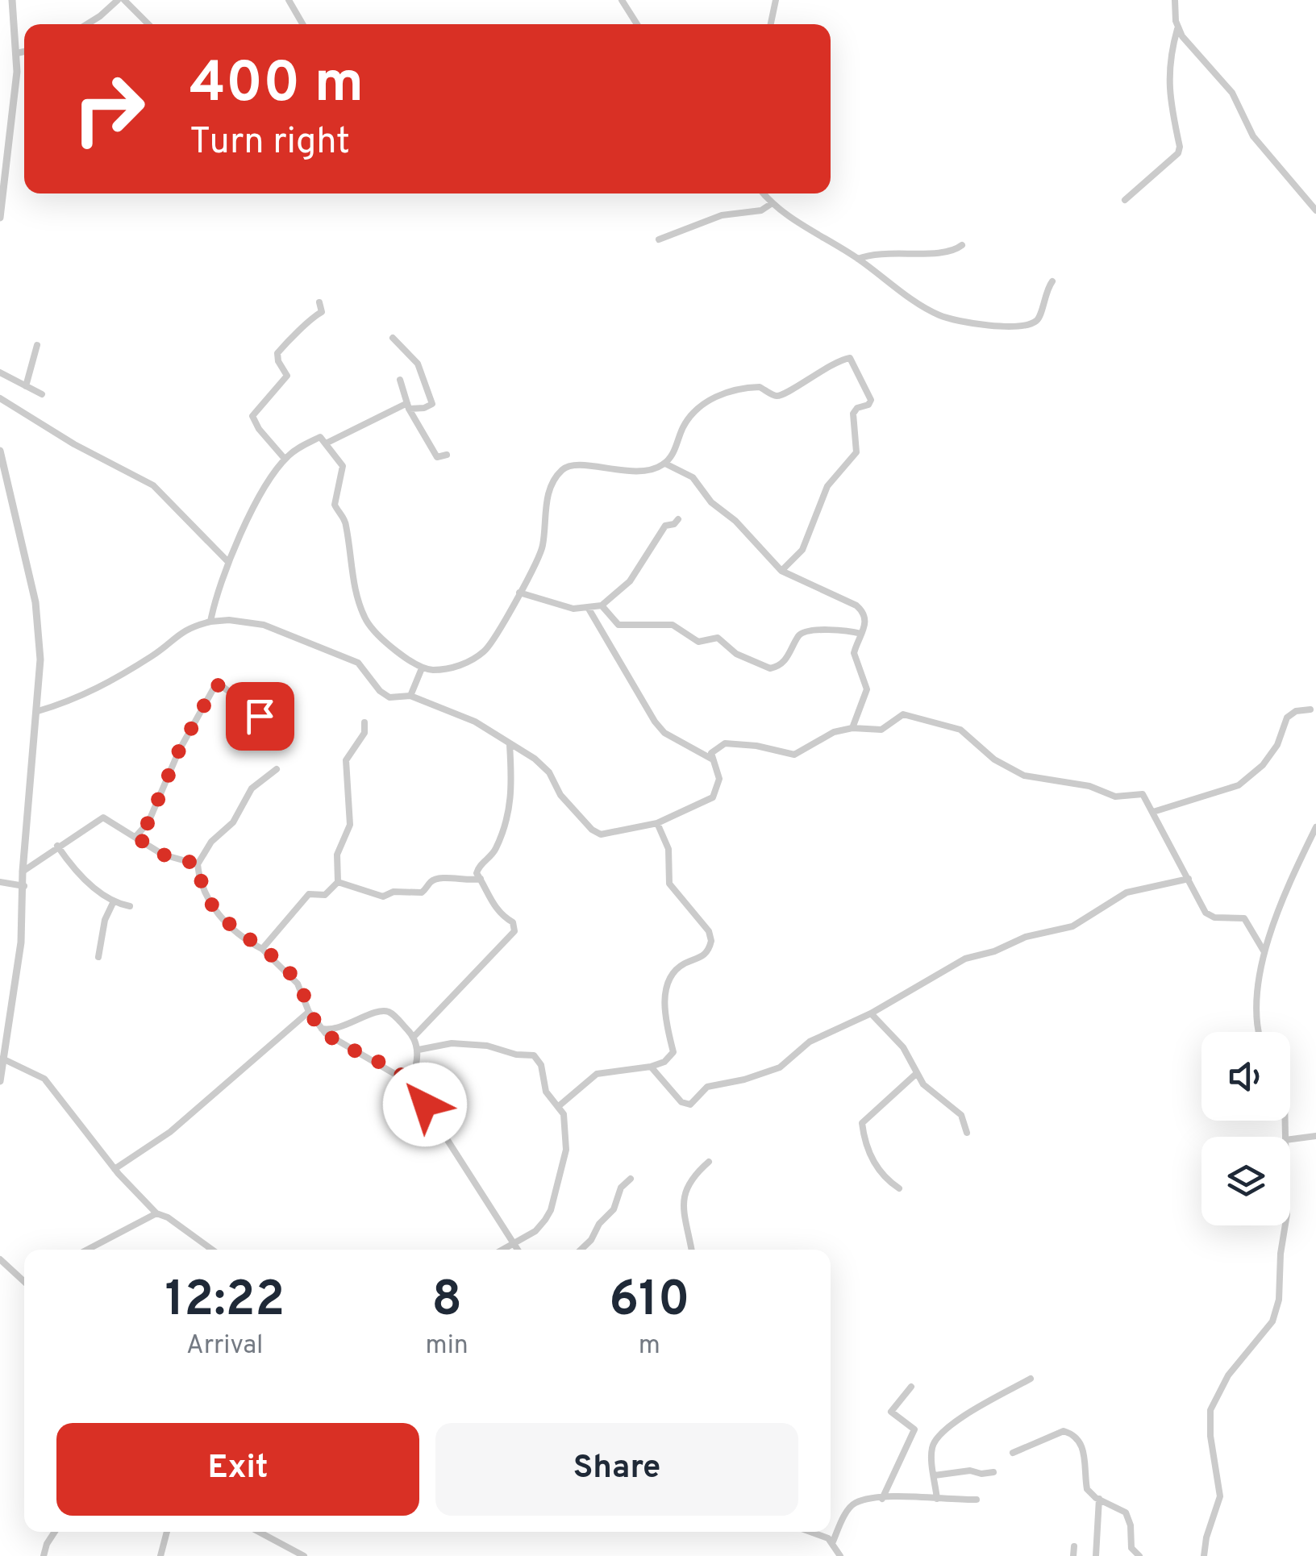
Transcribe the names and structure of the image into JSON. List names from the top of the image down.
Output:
{
  "page": {
    "turn": ["400 m", "Turn right"],
    "eta": [
      "12:22",
      "Arrival",
      "8",
      "min",
      "610",
      "m"
    ],
    "buttons": ["Exit", "Share"]
  }
}
